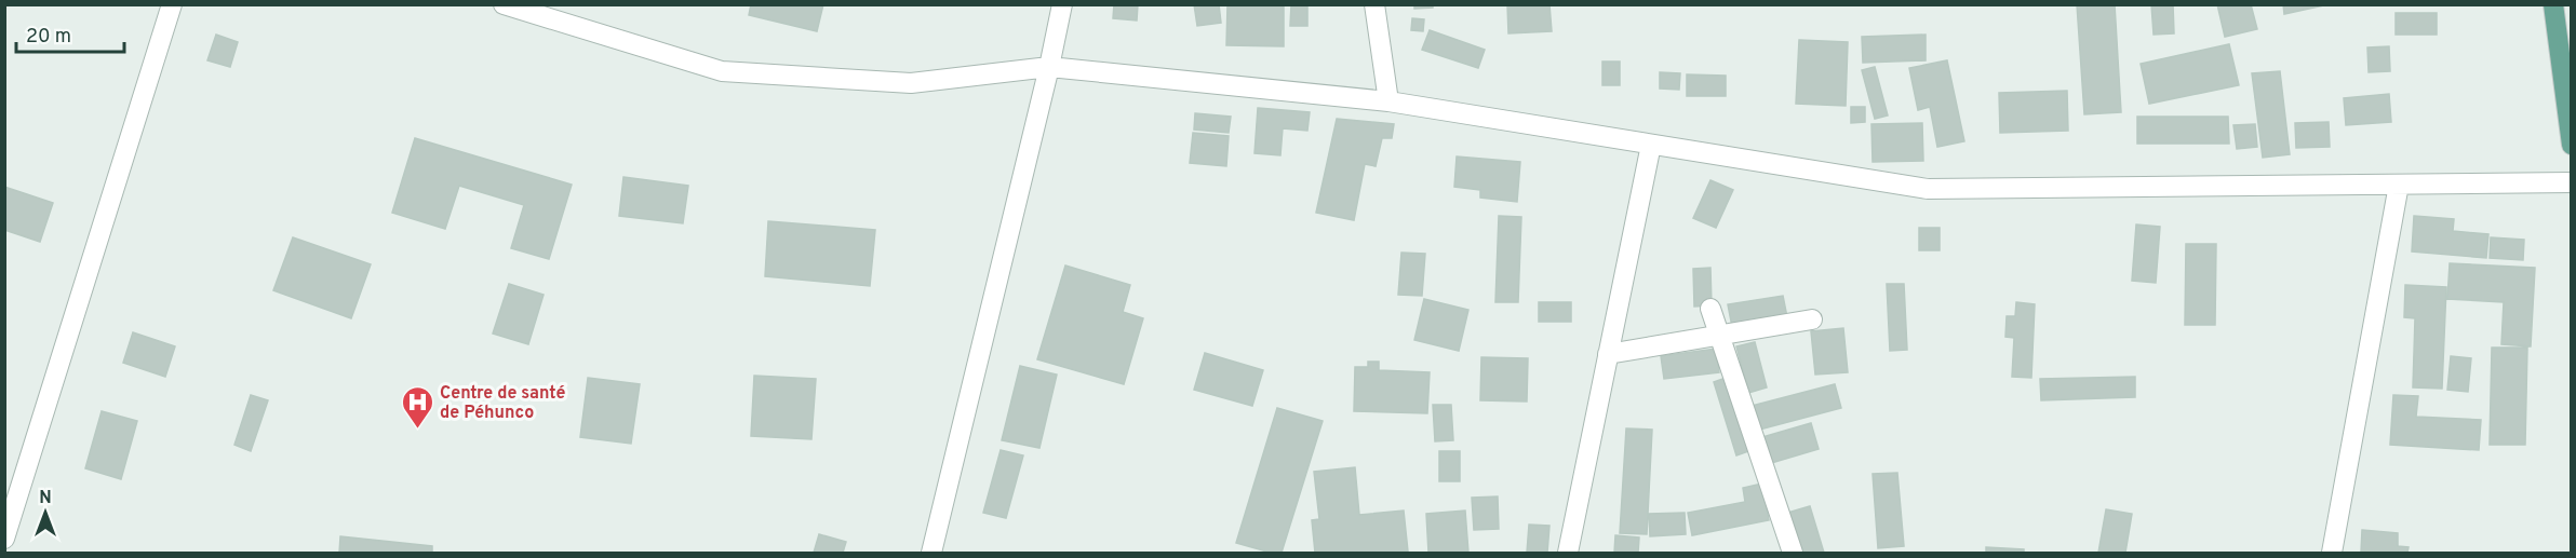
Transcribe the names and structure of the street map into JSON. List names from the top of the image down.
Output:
{
  "places": {
    "hospital": ["Centre de santé de Péhunco"]
  },
  "scale_bar": "20 m",
  "north": "top"
}
